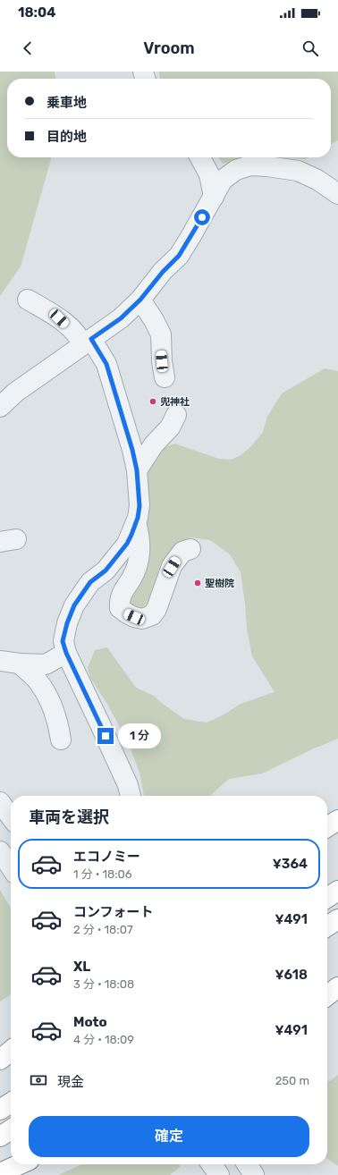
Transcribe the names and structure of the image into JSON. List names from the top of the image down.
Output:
{
  "places": ["兜神社", "聖樹院"],
  "page": {
    "status": "18:04",
    "header": "Vroom",
    "banner": ["乗車地", "目的地"],
    "bubble": "1 分",
    "heading": "車両を選択",
    "list": [
      {
        "name": "エコノミー",
        "note": "1 分 · 18:06",
        "value": "¥364"
      },
      {
        "name": "コンフォート",
        "note": "2 分 · 18:07",
        "value": "¥491"
      },
      {
        "name": "XL",
        "note": "3 分 · 18:08",
        "value": "¥618"
      },
      {
        "name": "Moto",
        "note": "4 分 · 18:09",
        "value": "¥491"
      }
    ],
    "pay": ["現金", "250 m"],
    "buttons": "確定"
  }
}
